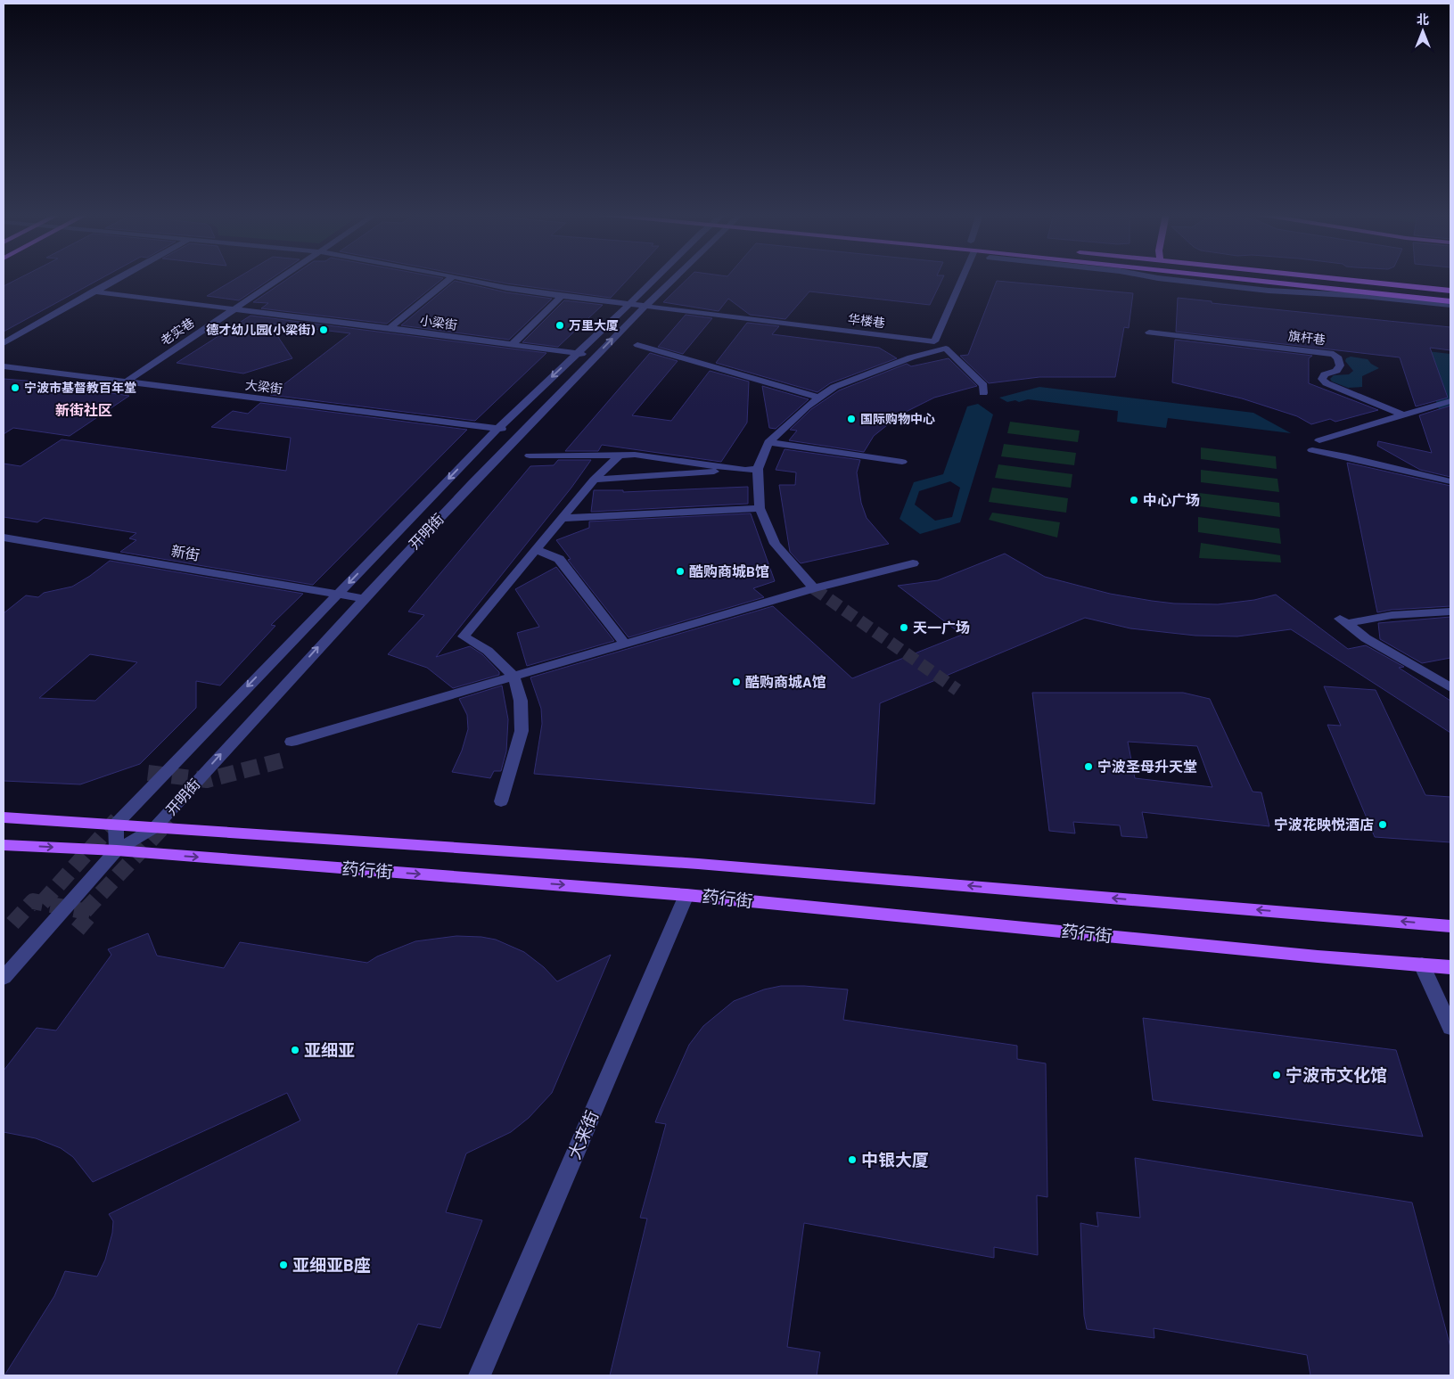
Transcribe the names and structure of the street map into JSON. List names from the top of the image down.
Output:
{
  "streets": {
    "main road": ["药行街"],
    "street": [
      "华楼巷",
      "小梁街",
      "老实巷",
      "旗杆巷",
      "大梁街",
      "开明街",
      "新街",
      "大来街"
    ]
  },
  "crossings": [
    ["华楼巷", "开明街"],
    ["小梁街", "老实巷"],
    ["小梁街", "开明街"],
    ["老实巷", "大梁街"],
    ["大梁街", "开明街"],
    ["开明街", "新街"],
    ["开明街", "药行街"],
    ["药行街", "大来街"]
  ],
  "districts": ["新街社区"],
  "places": [
    "万里大厦",
    "德才幼儿园(小梁街)",
    "宁波市基督教百年堂",
    "国际购物中心",
    "中心广场",
    "酷购商城B馆",
    "天一广场",
    "酷购商城A馆",
    "宁波圣母升天堂",
    "宁波花映悦酒店",
    "亚细亚",
    "宁波市文化馆",
    "中银大厦",
    "亚细亚B座"
  ],
  "north": "top"
}
